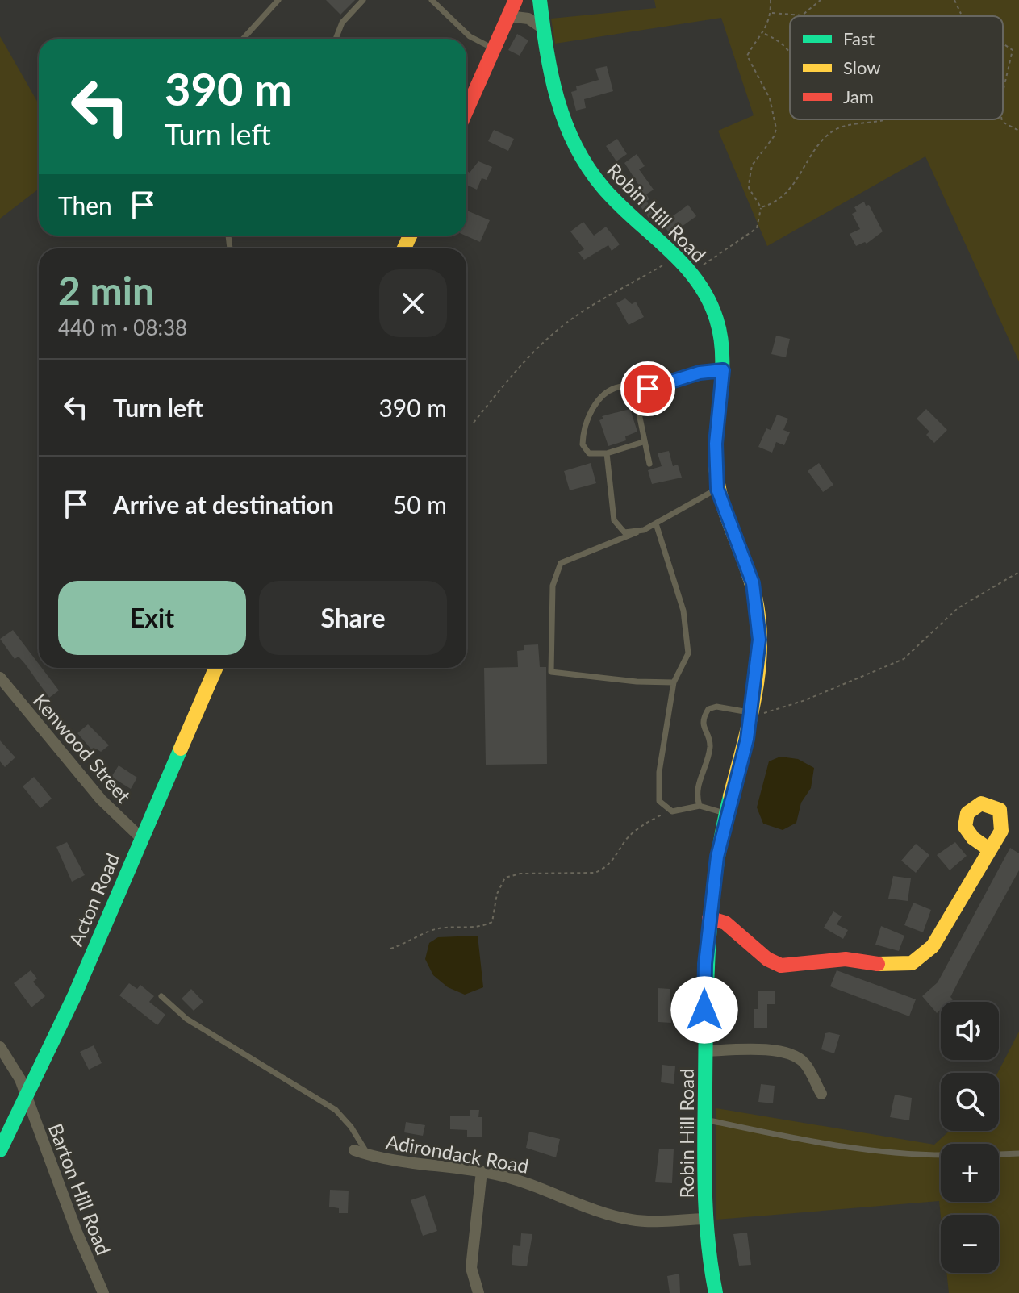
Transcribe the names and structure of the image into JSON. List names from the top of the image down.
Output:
{
  "streets": {
    "street": [
      "Robin Hill Road",
      "Kenwood Street",
      "Acton Road",
      "Adirondack Road",
      "Barton Hill Road"
    ]
  },
  "crossings": [
    ["Robin Hill Road", "Adirondack Road"],
    ["Kenwood Street", "Acton Road"],
    ["Acton Road", "Barton Hill Road"]
  ],
  "legend": ["Fast", "Slow", "Jam"],
  "page": {
    "turn": ["390 m", "Turn left"],
    "then": "Then",
    "heading": ["2 min", "440 m · 08:38"],
    "list": [
      {
        "name": "Turn left",
        "value": "390 m"
      },
      {
        "name": "Arrive at destination",
        "value": "50 m"
      }
    ],
    "buttons": ["Exit", "Share"],
    "map_buttons": ["+", "−"]
  }
}
